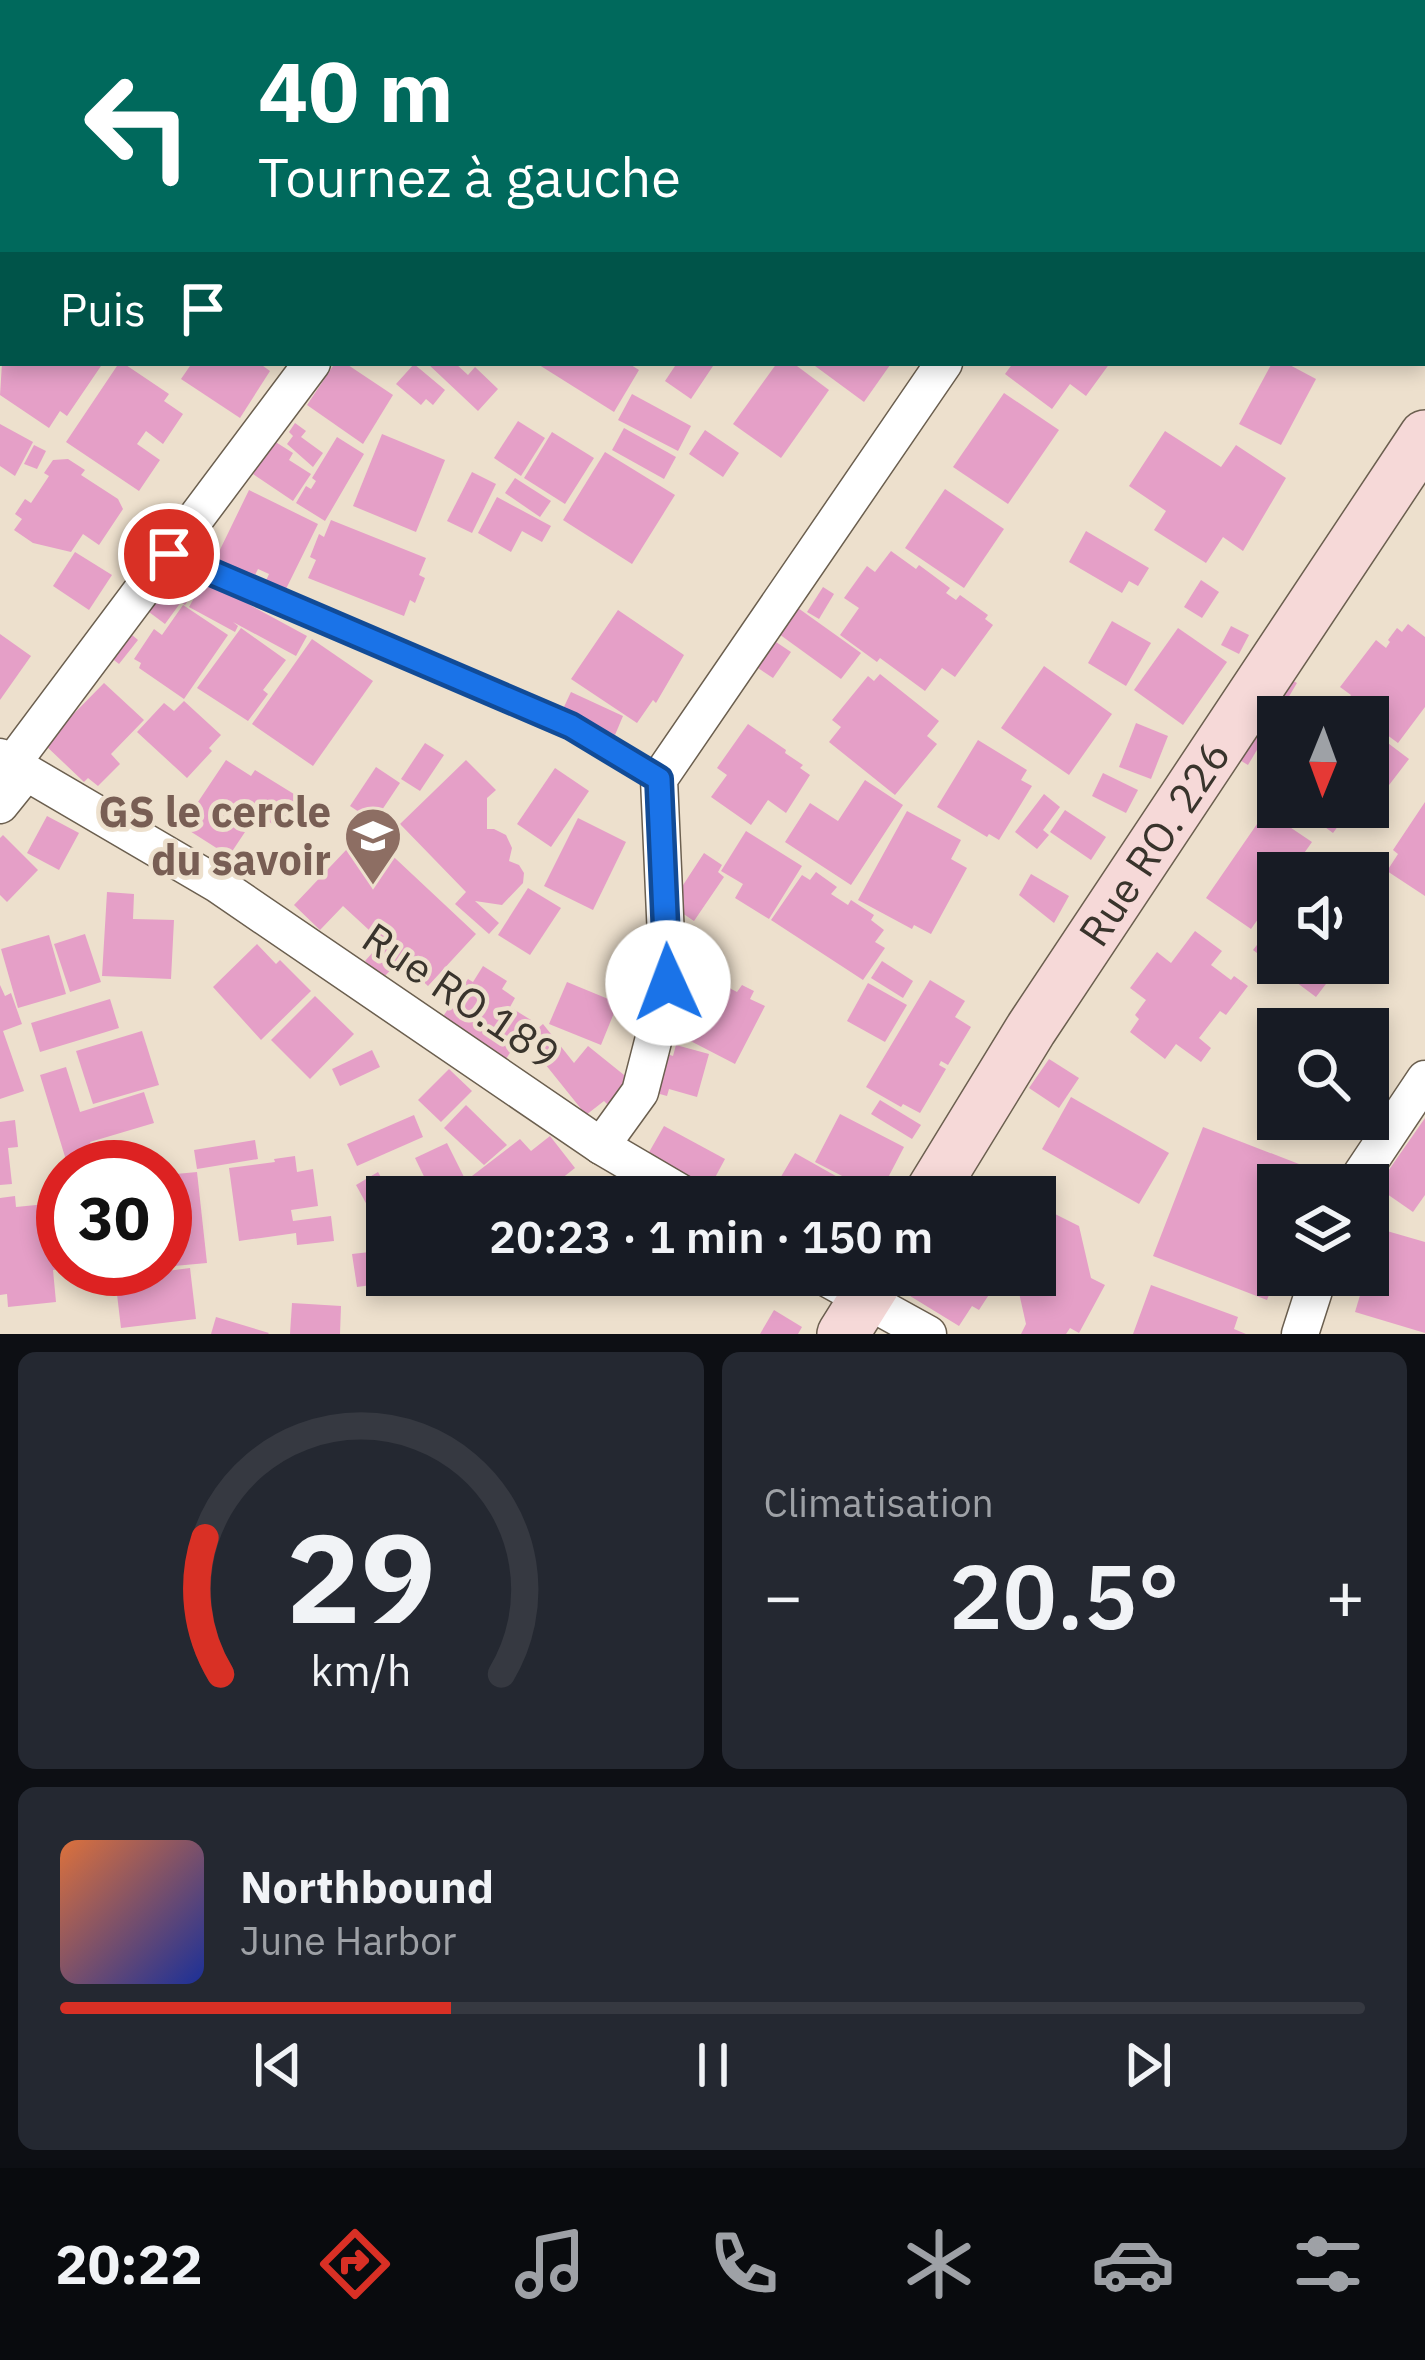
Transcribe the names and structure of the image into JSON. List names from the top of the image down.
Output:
{
  "streets": {
    "street": ["Rue RO. 226", "Rue RO.189"]
  },
  "places": {
    "school or university": ["GS le cercle du savoir"]
  },
  "north": "bottom",
  "page": {
    "turn": ["40 m", "Tournez à gauche"],
    "then": "Puis",
    "limit": "30",
    "trip": "20:23 · 1 min · 150 m",
    "tile": "Climatisation",
    "heat": ["−", "20.5°", "+"],
    "song": ["Northbound", "June Harbor"],
    "tabs": "20:22",
    "gauge": ["29", "km/h"]
  }
}
